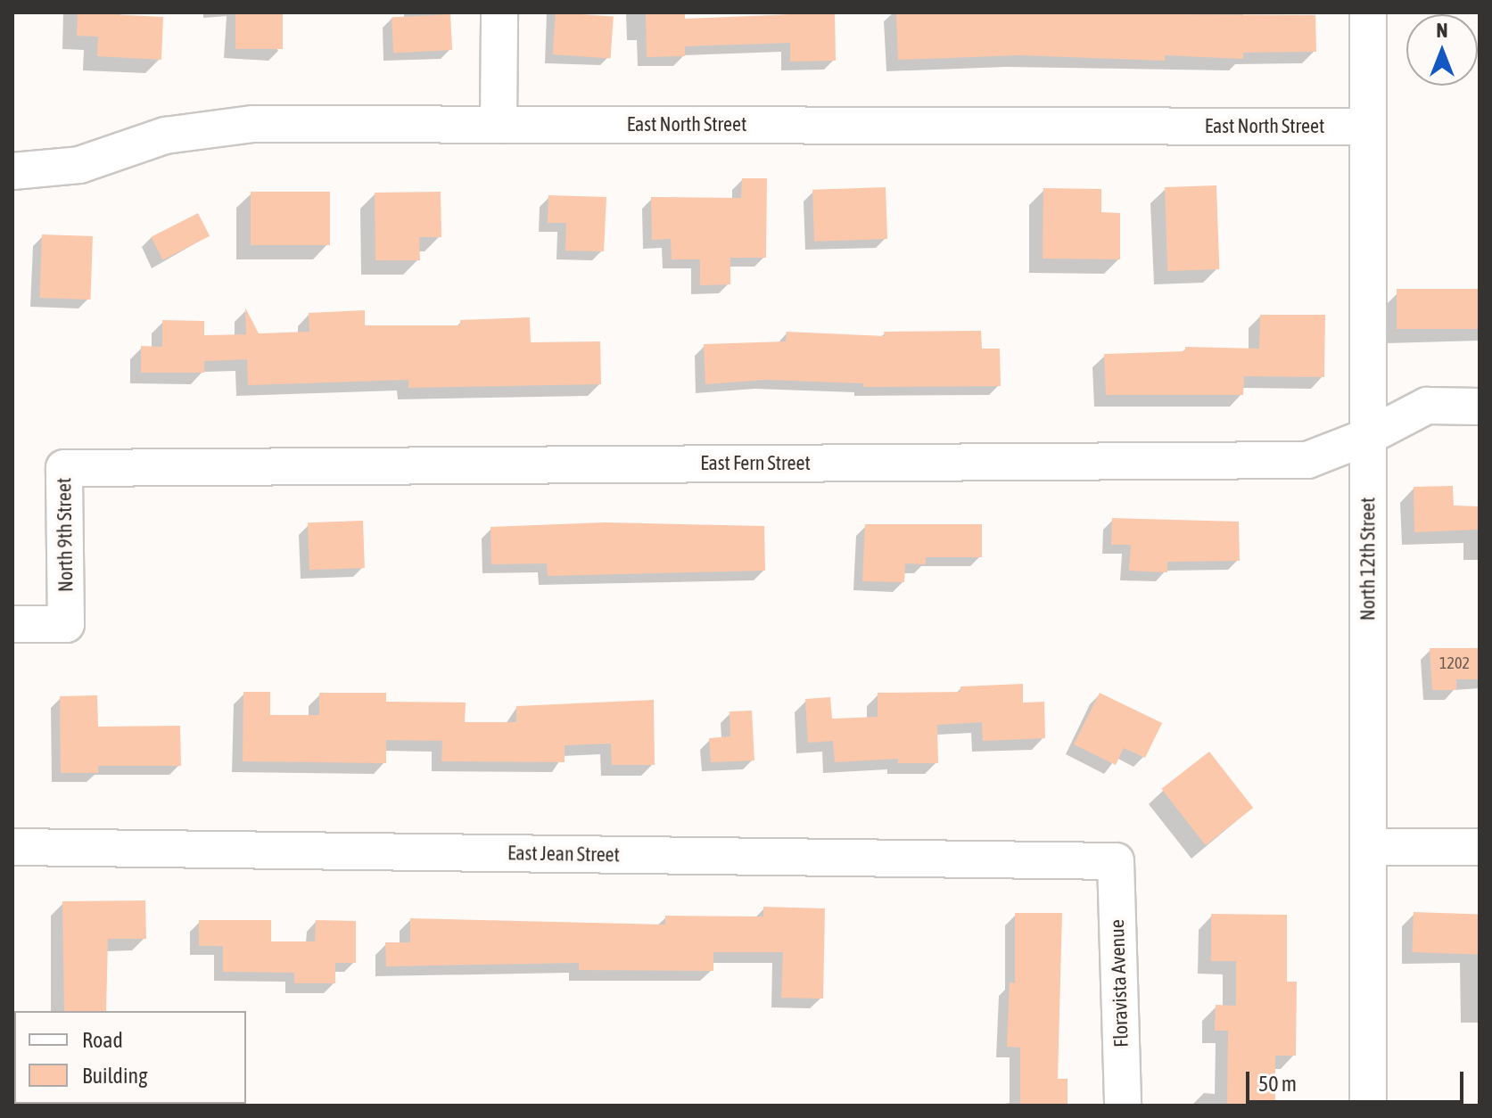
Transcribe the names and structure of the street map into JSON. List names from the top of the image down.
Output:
{
  "streets": {
    "street": [
      "East North Street",
      "East Fern Street",
      "North 9th Street",
      "North 12th Street",
      "East Jean Street",
      "Floravista Avenue"
    ]
  },
  "crossings": [
    ["East North Street", "North 12th Street"],
    ["East Fern Street", "North 9th Street"],
    ["East Fern Street", "North 12th Street"],
    ["East Jean Street", "Floravista Avenue"]
  ],
  "house_numbers": ["1202"],
  "legend": ["Road", "Building"],
  "scale_bar": "50 m",
  "north": "top"
}
